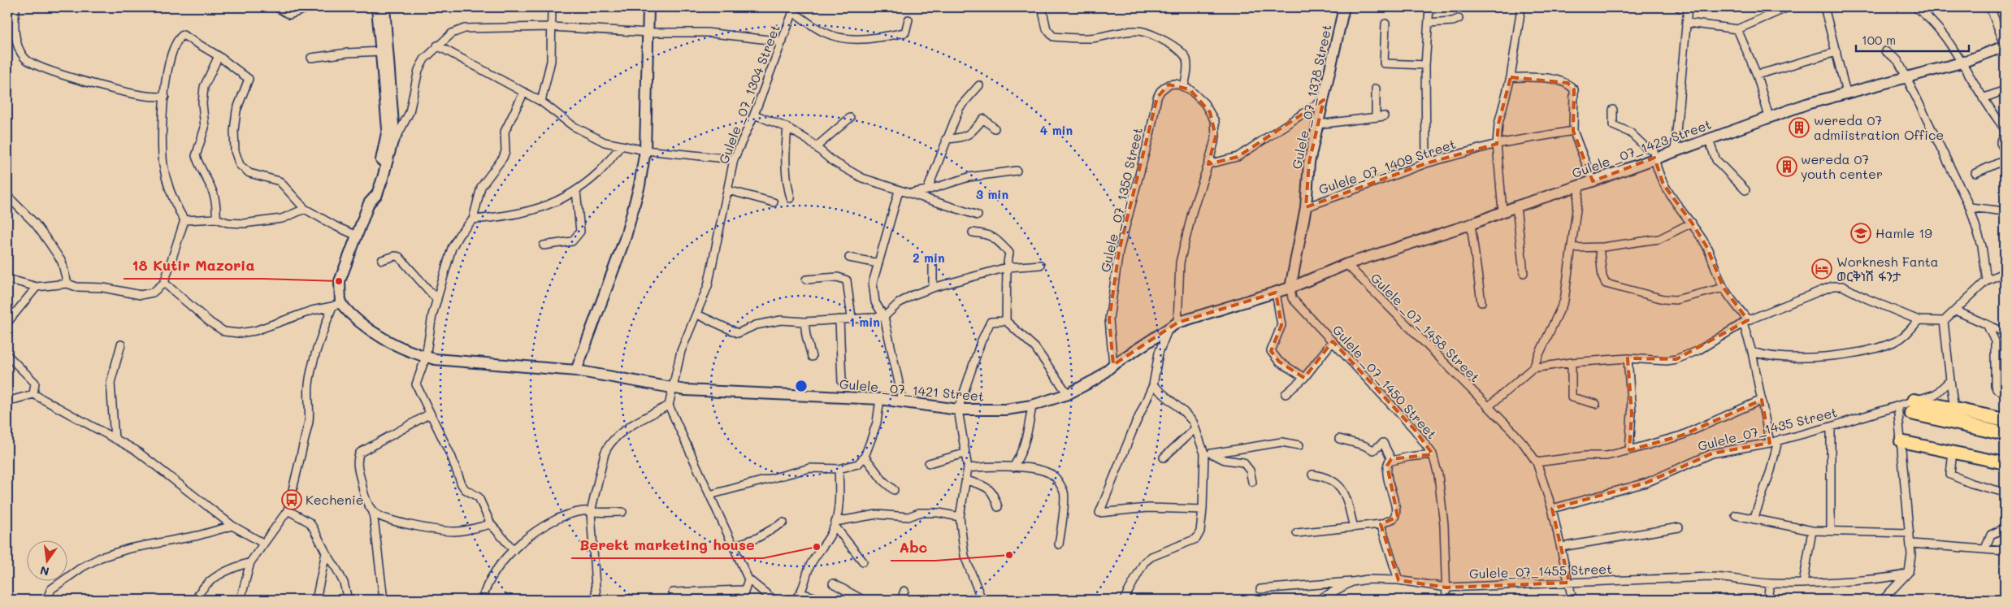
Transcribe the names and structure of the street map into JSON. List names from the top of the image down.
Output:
{
  "streets": {
    "main road": ["Gulele _07_1378 Street", "Gulele _07_1423 Street", "Gulele _07_1421 Street"],
    "street": [
      "Gulele _07_1304 Street",
      "Gulele_07_1409 Street",
      "Gulele _07_1350 Street",
      "Gulele _07_1458 Street",
      "Gulele _07_1450 Street",
      "Gulele_07_1435 Street",
      "Gulele_07_1455 Street"
    ]
  },
  "crossings": [
    ["Gulele _07_1304 Street", "Gulele _07_1421 Street"],
    ["Gulele _07_1378 Street", "Gulele _07_1423 Street"],
    ["Gulele _07_1378 Street", "Gulele_07_1409 Street"],
    ["Gulele _07_1378 Street", "Gulele _07_1450 Street"],
    ["Gulele _07_1378 Street", "Gulele _07_1421 Street"],
    ["Gulele _07_1423 Street", "Gulele _07_1458 Street"],
    ["Gulele _07_1423 Street", "Gulele _07_1450 Street"],
    ["Gulele _07_1423 Street", "Gulele _07_1421 Street"],
    ["Gulele _07_1350 Street", "Gulele _07_1421 Street"],
    ["Gulele _07_1458 Street", "Gulele_07_1435 Street"],
    ["Gulele _07_1458 Street", "Gulele_07_1455 Street"],
    ["Gulele _07_1450 Street", "Gulele _07_1421 Street"],
    ["Gulele _07_1450 Street", "Gulele_07_1455 Street"]
  ],
  "places": {
    "building": ["wereda 07 admiistration Office", "wereda 07 youth center"],
    "school or university": ["Hamle 19"],
    "hotel": ["Worknesh Fanta ወርቅነሽ ፋንታ"],
    "other": ["18 Kutir Mazoria", "Berekt marketing house", "Abc"],
    "bus stop": ["Kechenie"]
  },
  "scale_bar": "100 m",
  "north": "bottom",
  "rings": [
    "4 min",
    "3 min",
    "2 min",
    "1 min"
  ]
}
